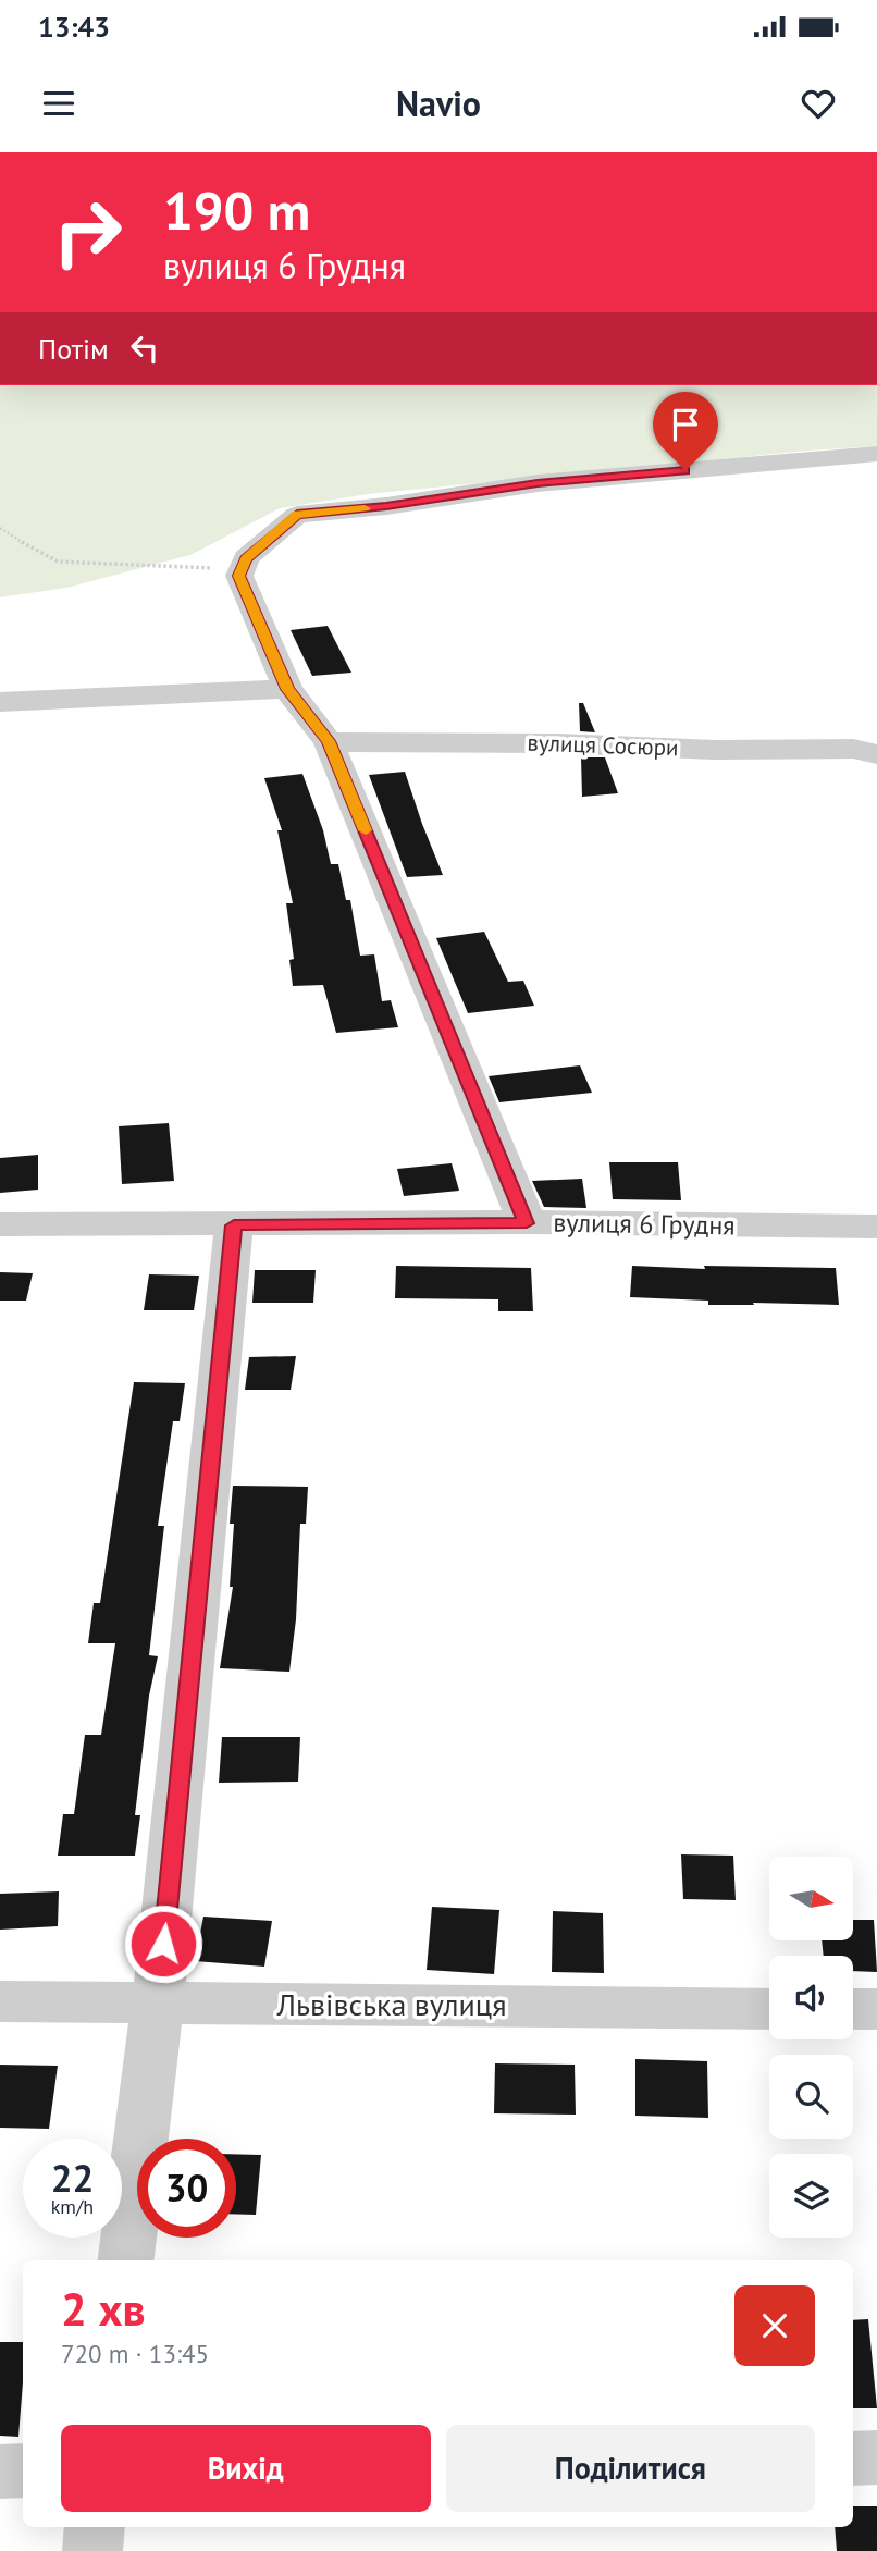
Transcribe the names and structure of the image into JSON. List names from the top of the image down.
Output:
{
  "streets": {
    "street": ["вулиця Сосюри", "вулиця 6 Грудня", "Львівська вулиця"]
  },
  "north": "right",
  "page": {
    "status": "13:43",
    "header": "Navio",
    "turn": ["190 m", "вулиця 6 Грудня"],
    "then": "Потім",
    "speed": "22 km/h",
    "limit": "30",
    "heading": ["2 хв", "720 m · 13:45"],
    "buttons": ["Вихід", "Поділитися"]
  }
}
